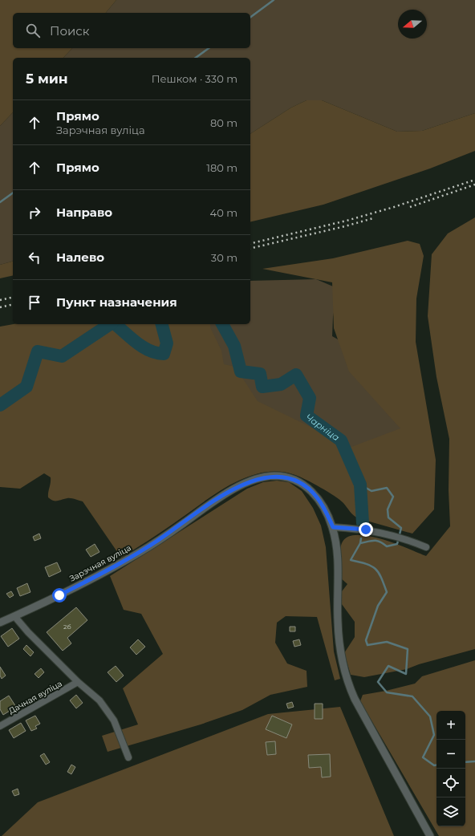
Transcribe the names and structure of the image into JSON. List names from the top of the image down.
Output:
{
  "streets": {
    "street": ["Зарэчная вуліца", "Дачная вуліца"]
  },
  "water": ["Чарніца"],
  "house_numbers": ["2б"],
  "north": "left",
  "page": {
    "search": "Поиск",
    "heading": ["5 мин", "Пешком · 330 m"],
    "list": [
      ["Прямо", "Зарэчная вуліца", "80 m"],
      ["Прямо", "180 m"],
      ["Направо", "40 m"],
      ["Налево", "30 m"],
      "Пункт назначения"
    ],
    "map_buttons": ["+", "−"]
  }
}
